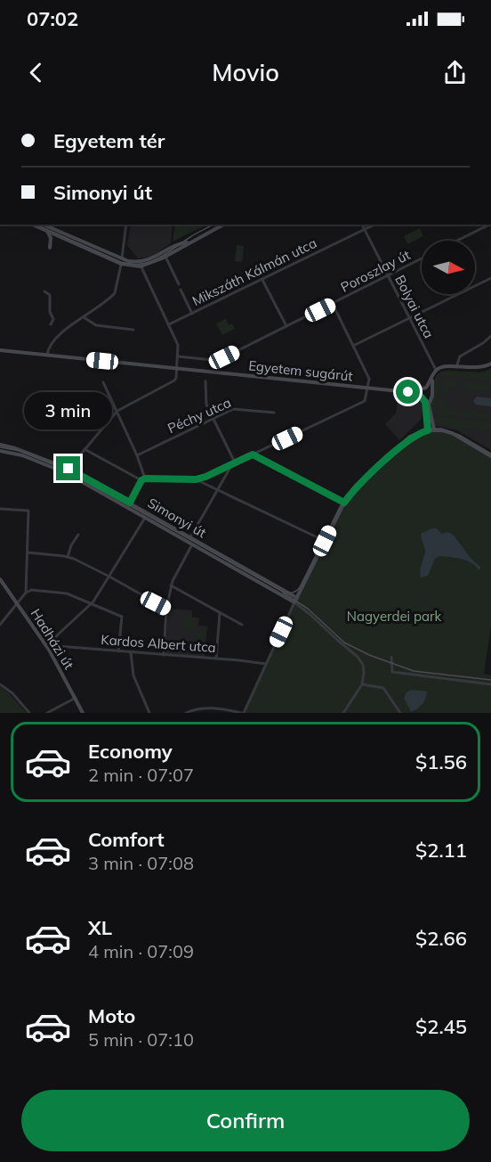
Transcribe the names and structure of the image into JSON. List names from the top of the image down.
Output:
{
  "streets": {
    "street": [
      "Poroszlay út",
      "Mikszáth Kálmán utca",
      "Bolyai utca",
      "Egyetem sugárút",
      "Péchy utca",
      "Simonyi út",
      "Hadházi út",
      "Kardos Albert utca"
    ]
  },
  "crossings": [
    ["Poroszlay út", "Bolyai utca"],
    ["Mikszáth Kálmán utca", "Bolyai utca"]
  ],
  "parks": ["Nagyerdei park"],
  "north": "right",
  "page": {
    "status": "07:02",
    "header": "Movio",
    "banner": ["Egyetem tér", "Simonyi út"],
    "bubble": "3 min",
    "list": [
      {
        "name": "Economy",
        "note": "2 min · 07:07",
        "value": "$1.56"
      },
      {
        "name": "Comfort",
        "note": "3 min · 07:08",
        "value": "$2.11"
      },
      {
        "name": "XL",
        "note": "4 min · 07:09",
        "value": "$2.66"
      },
      {
        "name": "Moto",
        "note": "5 min · 07:10",
        "value": "$2.45"
      }
    ],
    "buttons": "Confirm"
  }
}
